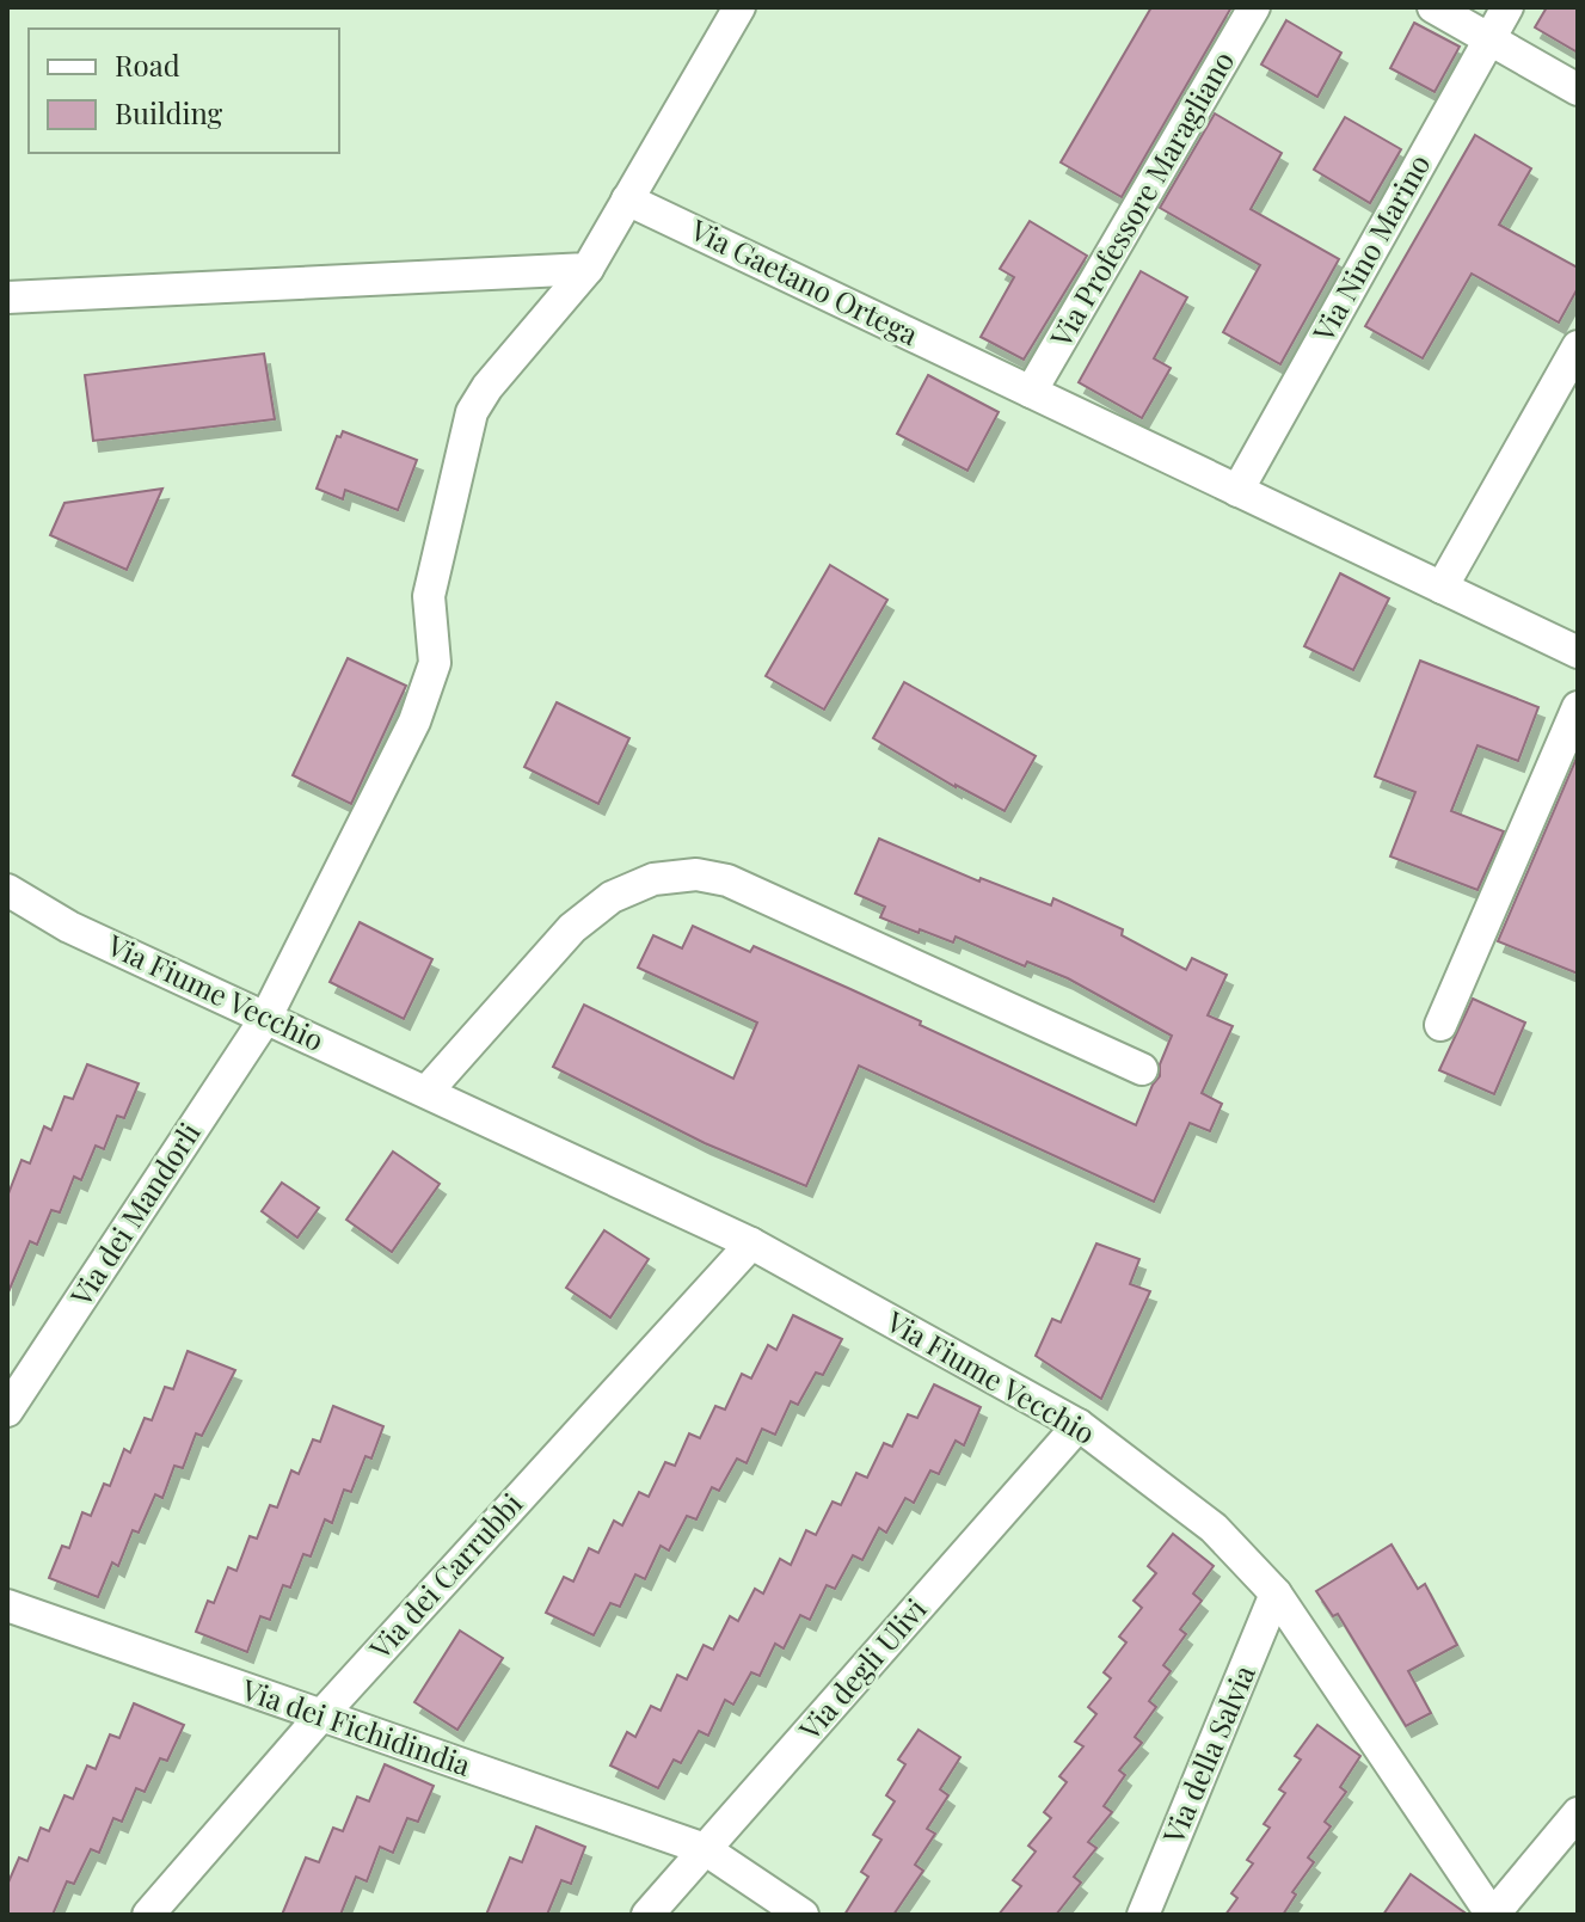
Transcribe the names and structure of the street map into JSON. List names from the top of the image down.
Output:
{
  "streets": {
    "street": [
      "Via Professore Maragliano",
      "Via Nino Marino",
      "Via Gaetano Ortega",
      "Via Fiume Vecchio",
      "Via dei Mandorli",
      "Via dei Carrubbi",
      "Via degli Ulivi",
      "Via dei Fichidindia",
      "Via della Salvia"
    ]
  },
  "crossings": [
    ["Via Professore Maragliano", "Via Gaetano Ortega"],
    ["Via Nino Marino", "Via Gaetano Ortega"],
    ["Via Fiume Vecchio", "Via dei Mandorli"],
    ["Via Fiume Vecchio", "Via dei Carrubbi"],
    ["Via Fiume Vecchio", "Via degli Ulivi"],
    ["Via Fiume Vecchio", "Via della Salvia"],
    ["Via dei Carrubbi", "Via dei Fichidindia"],
    ["Via degli Ulivi", "Via dei Fichidindia"]
  ],
  "legend": ["Road", "Building"]
}
